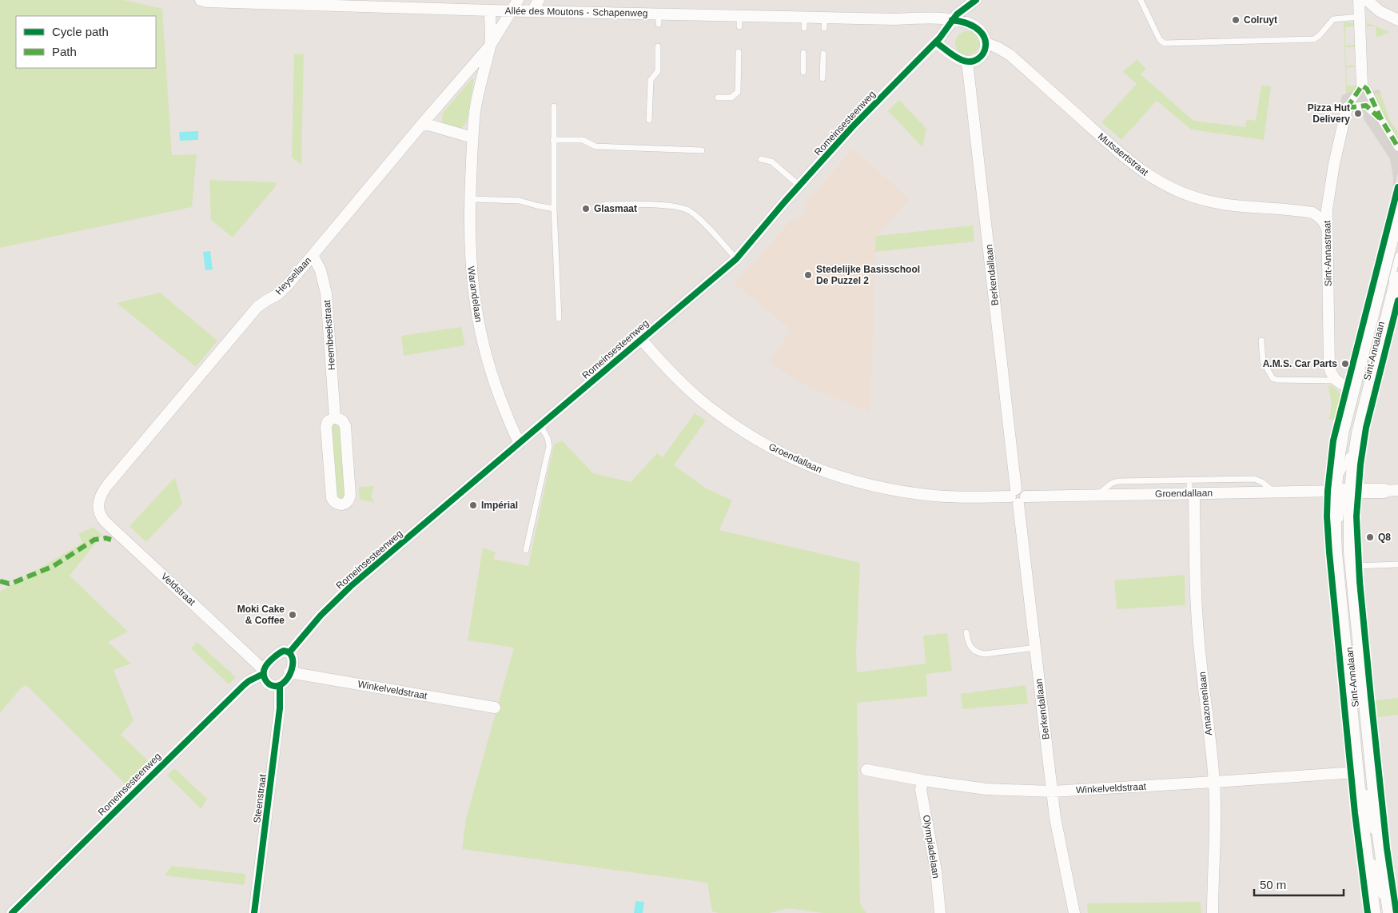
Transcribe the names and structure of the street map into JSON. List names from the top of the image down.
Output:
{
  "streets": {
    "main road": ["Sint-Annalaan"],
    "street": [
      "Allée des Moutons - Schapenweg",
      "Romeinsesteenweg",
      "Mutsaertstraat",
      "Sint-Annastraat",
      "Berkendallaan",
      "Heysellaan",
      "Warandelaan",
      "Heembeekstraat",
      "Groendallaan",
      "Veldstraat",
      "Winkelveldstraat",
      "Amazonenlaan",
      "Steenstraat",
      "Olympiadelaan"
    ]
  },
  "crossings": [
    ["Allée des Moutons - Schapenweg", "Romeinsesteenweg"],
    ["Allée des Moutons - Schapenweg", "Mutsaertstraat"],
    ["Allée des Moutons - Schapenweg", "Berkendallaan"],
    ["Allée des Moutons - Schapenweg", "Warandelaan"],
    ["Romeinsesteenweg", "Mutsaertstraat"],
    ["Romeinsesteenweg", "Berkendallaan"],
    ["Romeinsesteenweg", "Warandelaan"],
    ["Romeinsesteenweg", "Groendallaan"],
    ["Romeinsesteenweg", "Veldstraat"],
    ["Romeinsesteenweg", "Winkelveldstraat"],
    ["Romeinsesteenweg", "Steenstraat"],
    ["Mutsaertstraat", "Sint-Annastraat"],
    ["Mutsaertstraat", "Berkendallaan"],
    ["Berkendallaan", "Groendallaan"],
    ["Berkendallaan", "Winkelveldstraat"],
    ["Heysellaan", "Warandelaan"],
    ["Heysellaan", "Heembeekstraat"],
    ["Heysellaan", "Veldstraat"],
    ["Sint-Annalaan", "Groendallaan"],
    ["Sint-Annalaan", "Winkelveldstraat"],
    ["Groendallaan", "Amazonenlaan"],
    ["Veldstraat", "Winkelveldstraat"],
    ["Veldstraat", "Steenstraat"],
    ["Winkelveldstraat", "Amazonenlaan"],
    ["Winkelveldstraat", "Steenstraat"],
    ["Winkelveldstraat", "Olympiadelaan"]
  ],
  "places": [
    "Colruyt",
    "Pizza Hut Delivery",
    "Glasmaat",
    "Stedelijke Basisschool De Puzzel 2",
    "A.M.S. Car Parts",
    "Impérial",
    "Q8",
    "Moki Cake & Coffee"
  ],
  "legend": ["Cycle path", "Path"],
  "scale_bar": "50 m"
}
